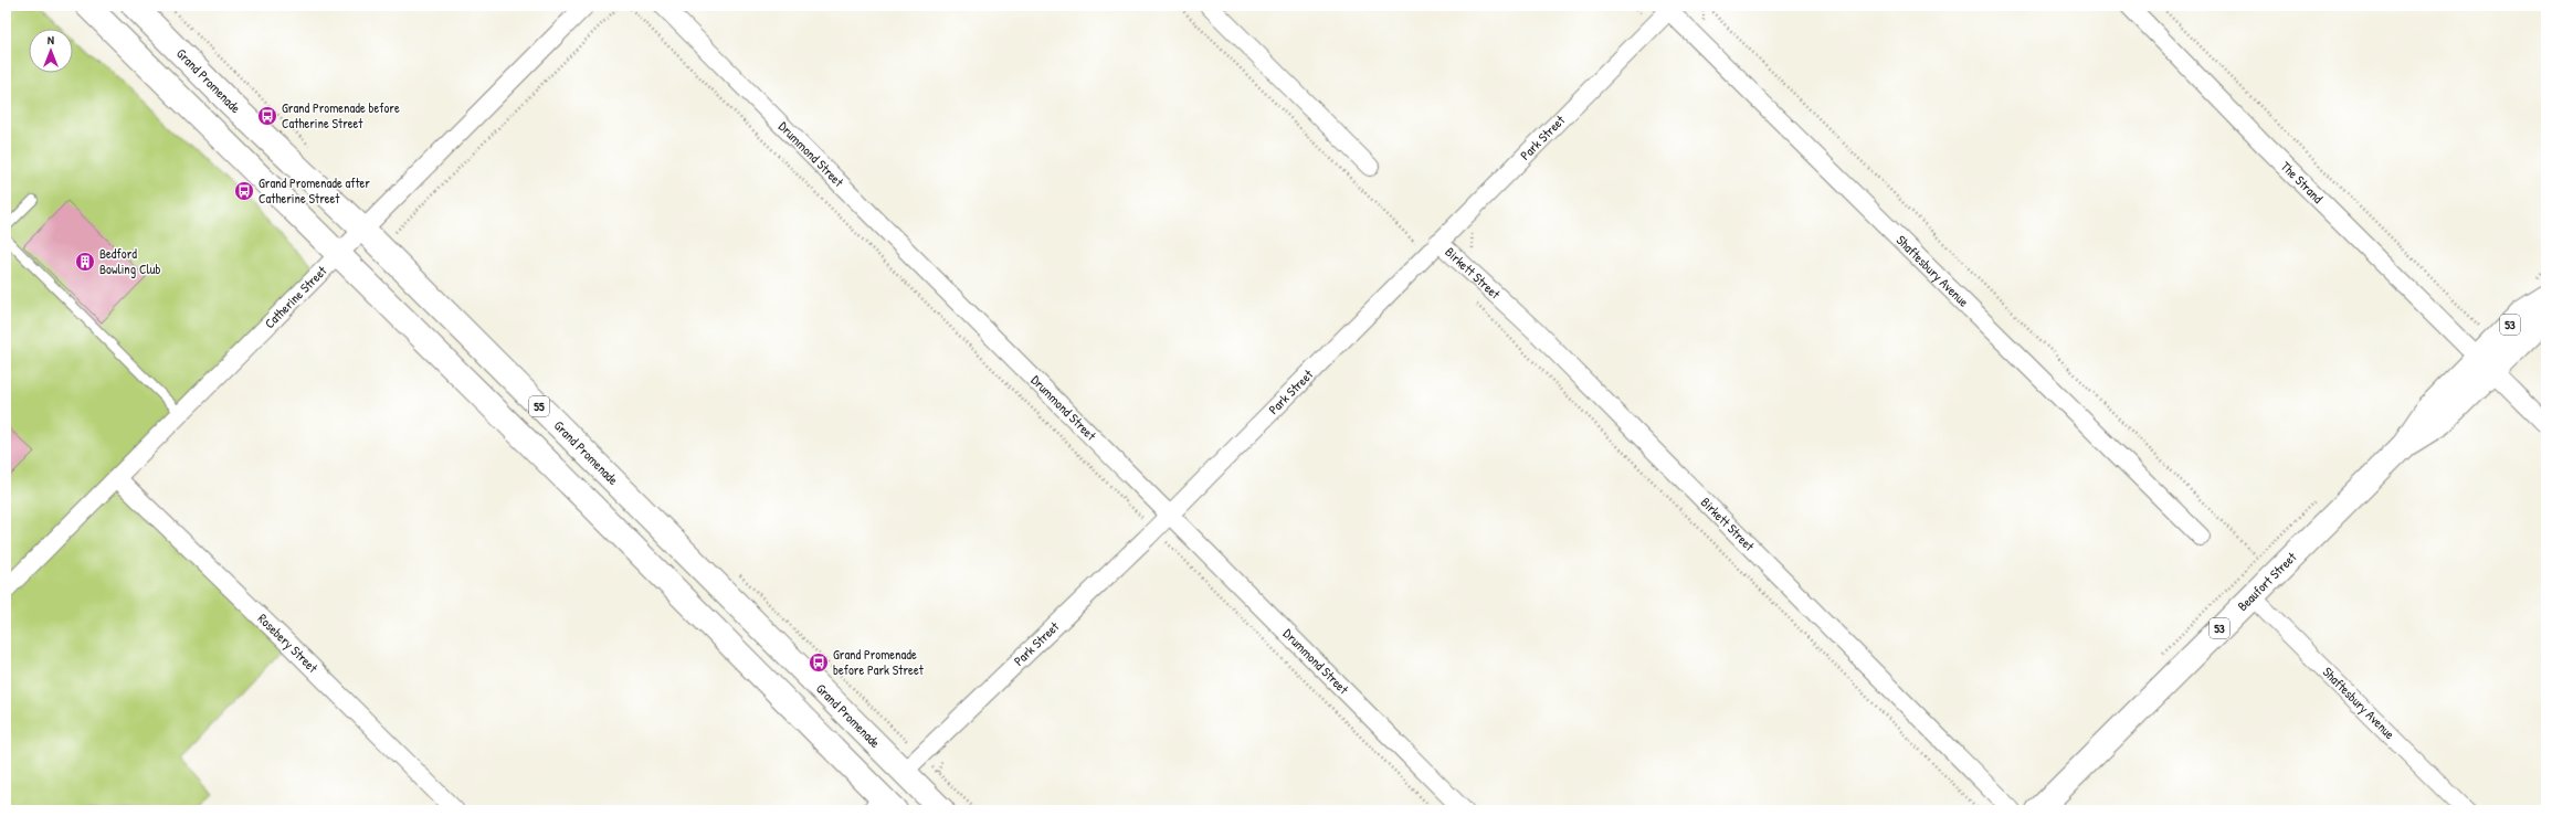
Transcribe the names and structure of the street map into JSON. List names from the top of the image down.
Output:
{
  "streets": {
    "main road": [
      "Grand Promenade",
      "53",
      "55",
      "Beaufort Street"
    ],
    "street": [
      "Park Street",
      "Drummond Street",
      "The Strand",
      "Shaftesbury Avenue",
      "Birkett Street",
      "Catherine Street",
      "Rosebery Street"
    ]
  },
  "crossings": [
    ["Grand Promenade", "Park Street"],
    ["Grand Promenade", "Catherine Street"],
    ["Park Street", "Drummond Street"],
    ["Park Street", "Shaftesbury Avenue"],
    ["Park Street", "Birkett Street"],
    ["The Strand", "Beaufort Street"],
    ["Shaftesbury Avenue", "Beaufort Street"],
    ["Catherine Street", "55"],
    ["Catherine Street", "Rosebery Street"]
  ],
  "places": {
    "bus stop": ["Grand Promenade before Catherine Street", "Grand Promenade after Catherine Street", "Grand Promenade before Park Street"],
    "building": ["Bedford Bowling Club"]
  },
  "north": "top"
}
